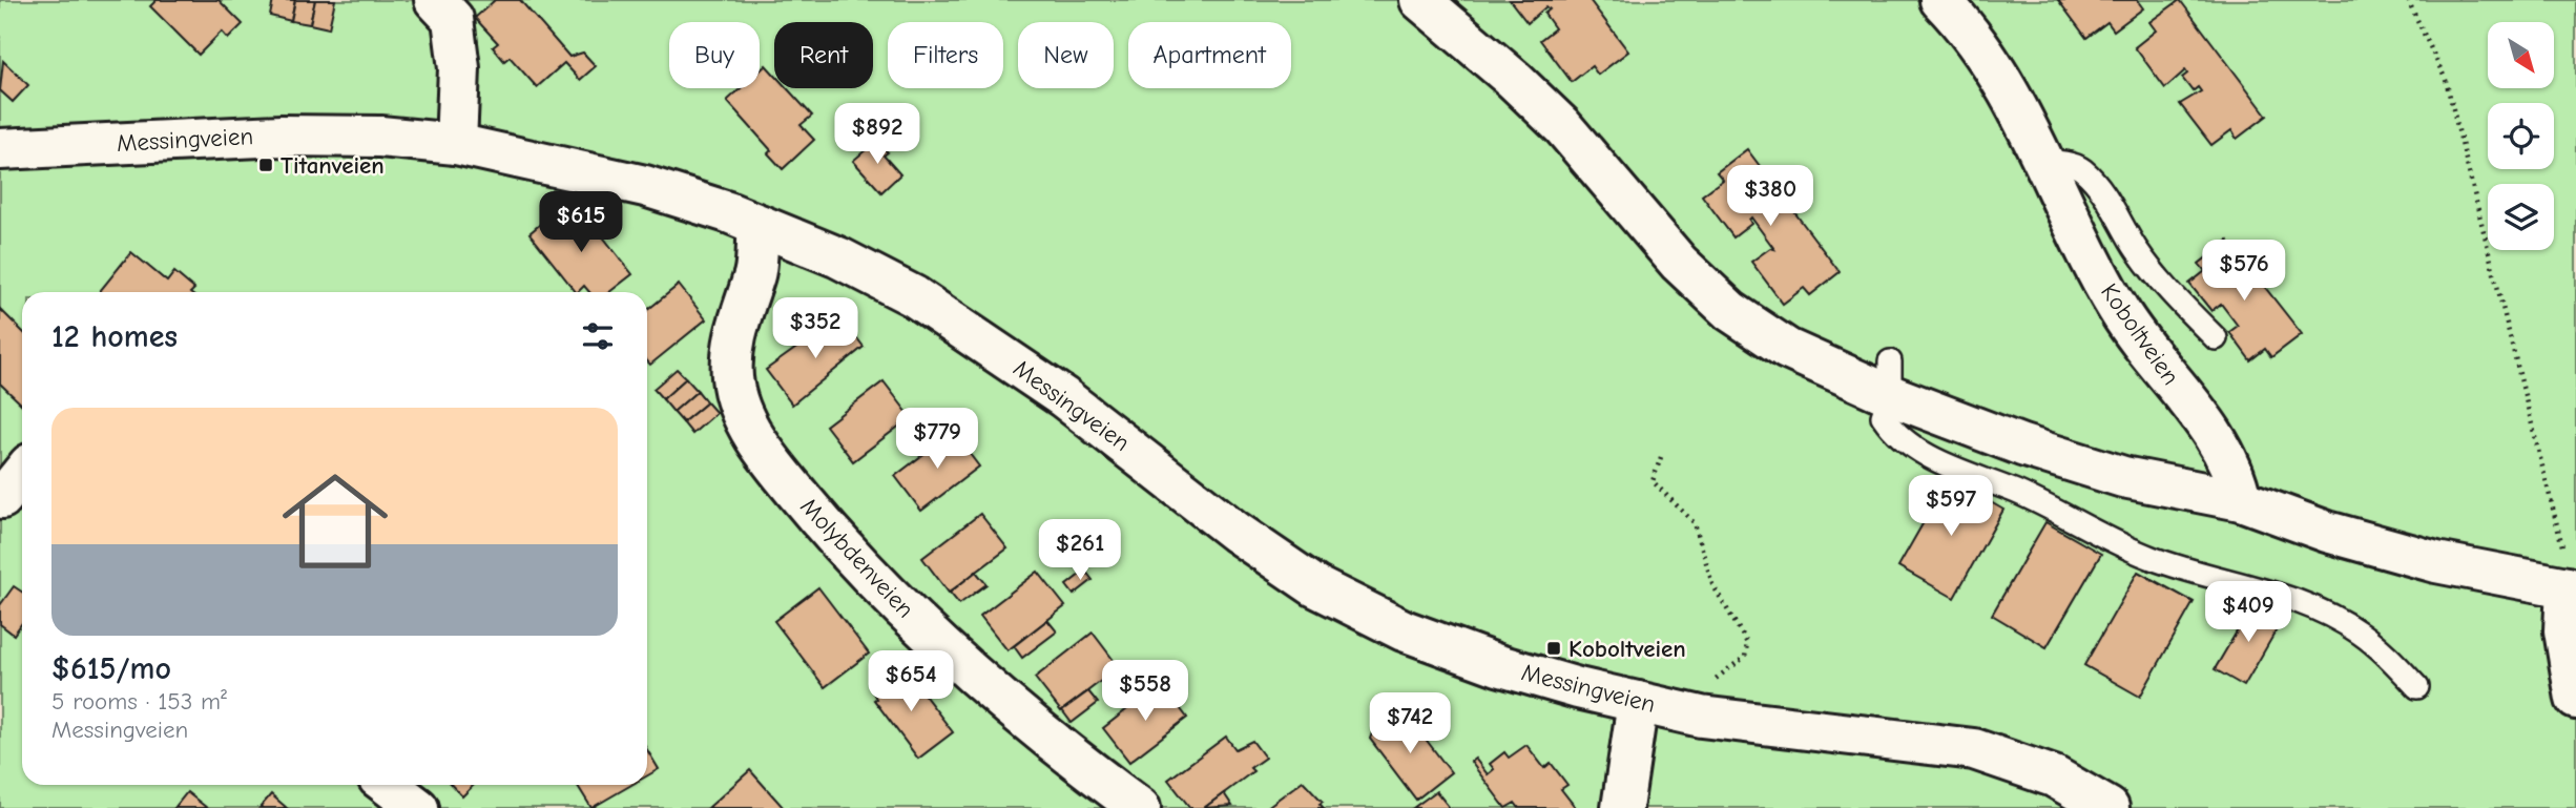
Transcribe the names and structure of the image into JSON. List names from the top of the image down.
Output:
{
  "streets": {
    "street": ["Messingveien", "Koboltveien", "Molybdenveien"]
  },
  "crossings": [
    ["Messingveien", "Molybdenveien"]
  ],
  "places": {
    "transit": ["Titanveien", "Koboltveien"]
  },
  "north": "bottom right",
  "page": {
    "chip": [
      "Buy",
      "Rent",
      "Filters",
      "New",
      "Apartment"
    ],
    "price": [
      "$892",
      "$380",
      "$615",
      "$576",
      "$352",
      "$779",
      "$597",
      "$261",
      "$409",
      "$654",
      "$558",
      "$742"
    ],
    "heading": "12 homes",
    "list": [
      {
        "name": "$615/mo",
        "note": "5 rooms · 153 m² · Messingveien"
      }
    ]
  }
}
